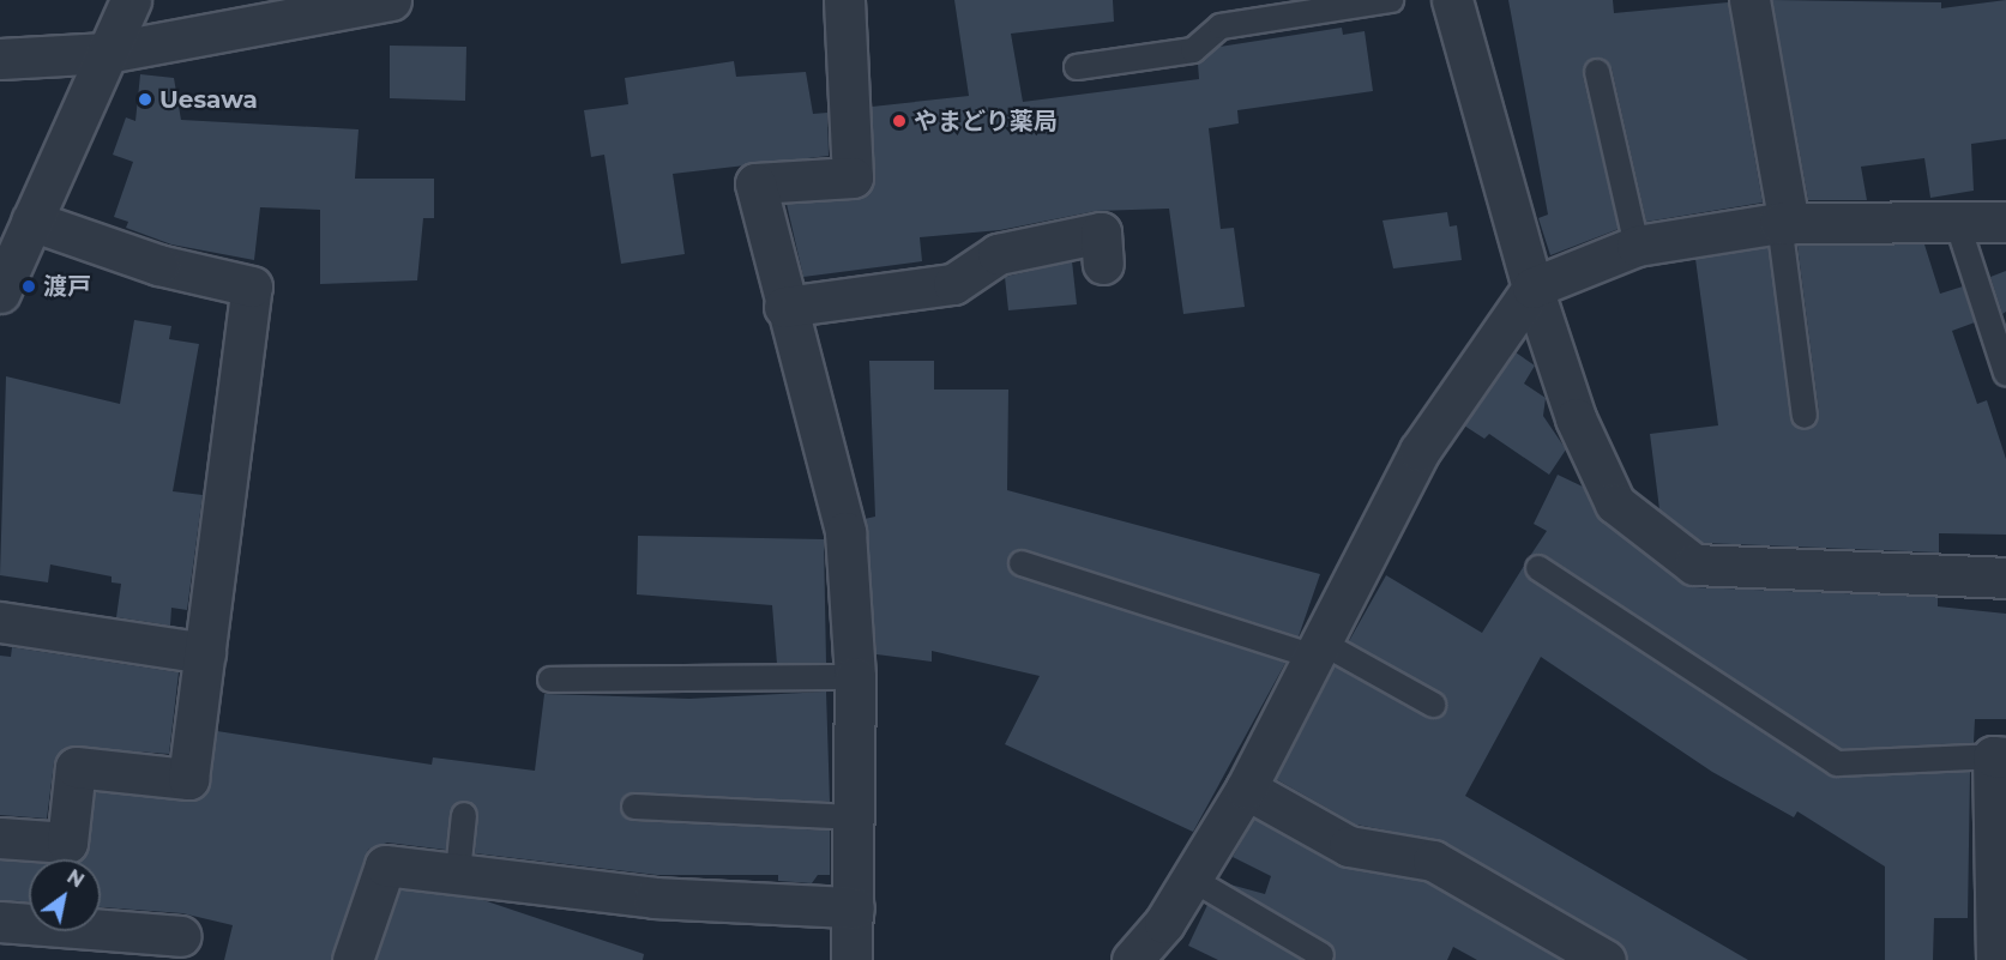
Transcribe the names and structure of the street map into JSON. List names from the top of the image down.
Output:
{
  "places": ["Uesawa", "やまどり薬局", "渡戸"],
  "north": "top right"
}
